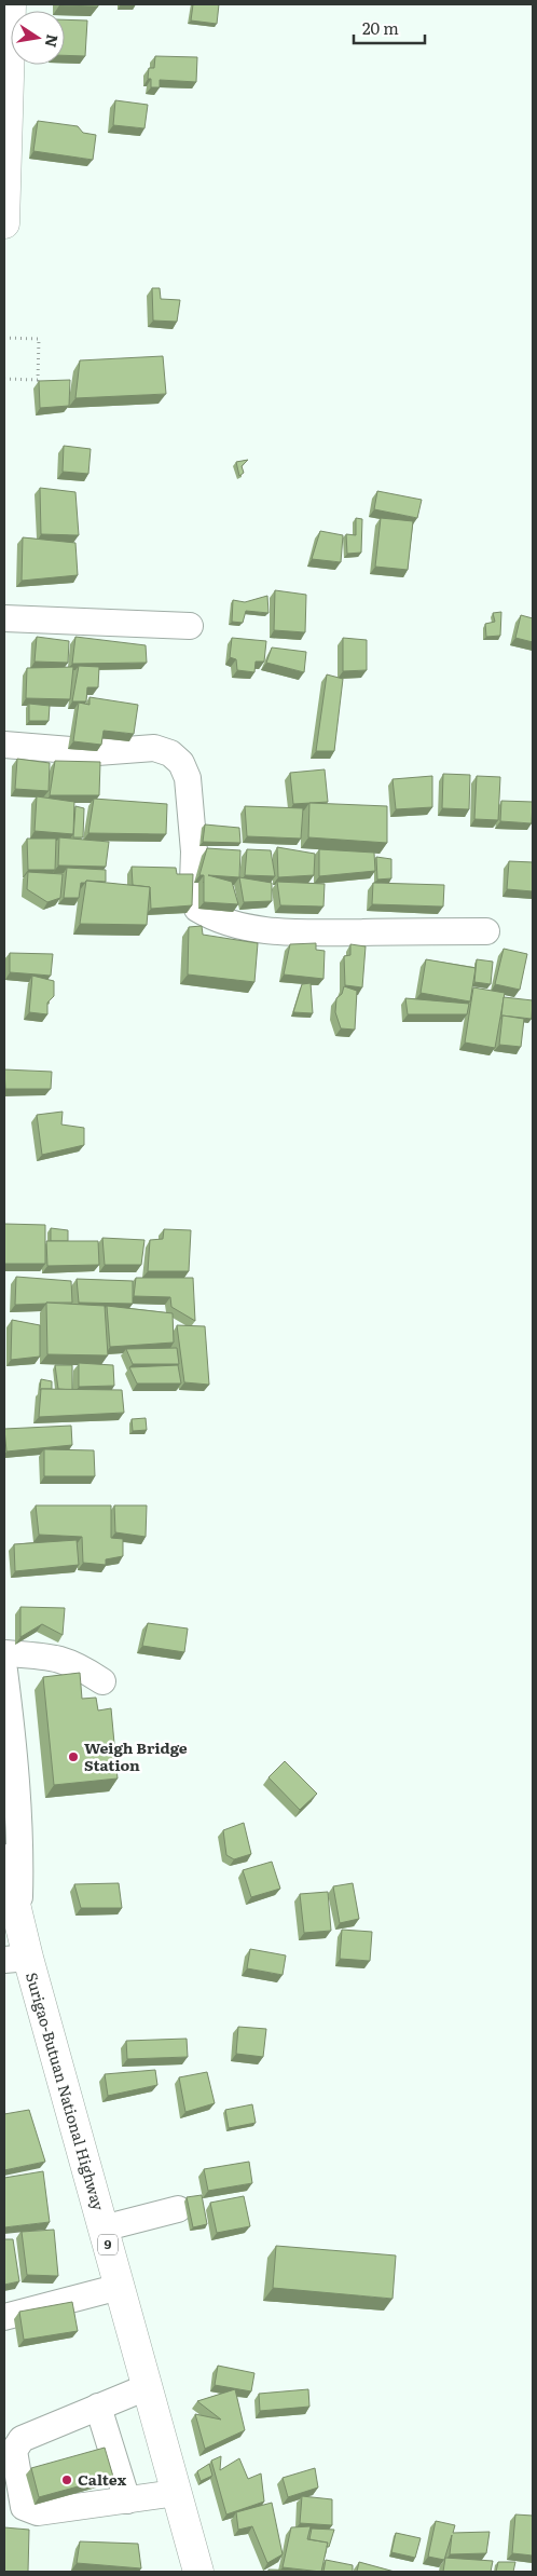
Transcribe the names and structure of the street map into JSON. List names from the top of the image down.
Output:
{
  "streets": {
    "main road": ["Surigao-Butuan National Highway", "9"]
  },
  "places": ["Weigh Bridge Station", "Caltex"],
  "scale_bar": "20 m",
  "north": "right"
}
